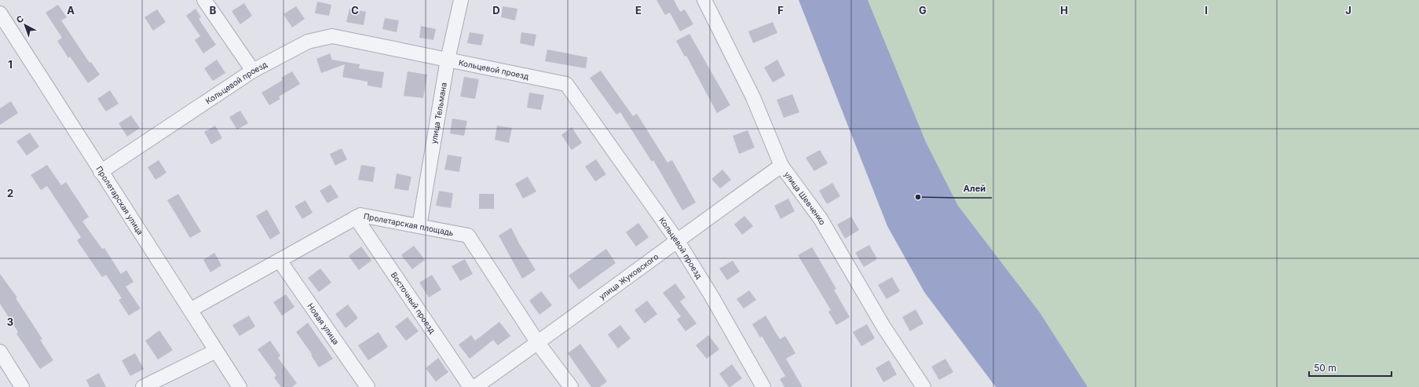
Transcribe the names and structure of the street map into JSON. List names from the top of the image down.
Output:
{
  "streets": {
    "street": [
      "Кольцевой проезд",
      "улица Тельмана",
      "улица Шевченко",
      "Пролетарская улица",
      "Пролетарская площадь",
      "улица Жуковского",
      "Восточный проезд",
      "Новая улица"
    ]
  },
  "crossings": [
    ["Кольцевой проезд", "улица Тельмана"],
    ["Кольцевой проезд", "Пролетарская улица"],
    ["Кольцевой проезд", "улица Жуковского"],
    ["улица Тельмана", "Пролетарская площадь"],
    ["улица Шевченко", "улица Жуковского"],
    ["Пролетарская улица", "Пролетарская площадь"],
    ["Пролетарская площадь", "улица Жуковского"],
    ["Пролетарская площадь", "Восточный проезд"],
    ["Пролетарская площадь", "Новая улица"]
  ],
  "places": ["Алей"],
  "scale_bar": "50 m",
  "north": "top left",
  "grid": {
    "columns": [
      "A",
      "B",
      "C",
      "D",
      "E",
      "F",
      "G",
      "H",
      "I",
      "J"
    ],
    "rows": ["1", "2", "3"]
  }
}
